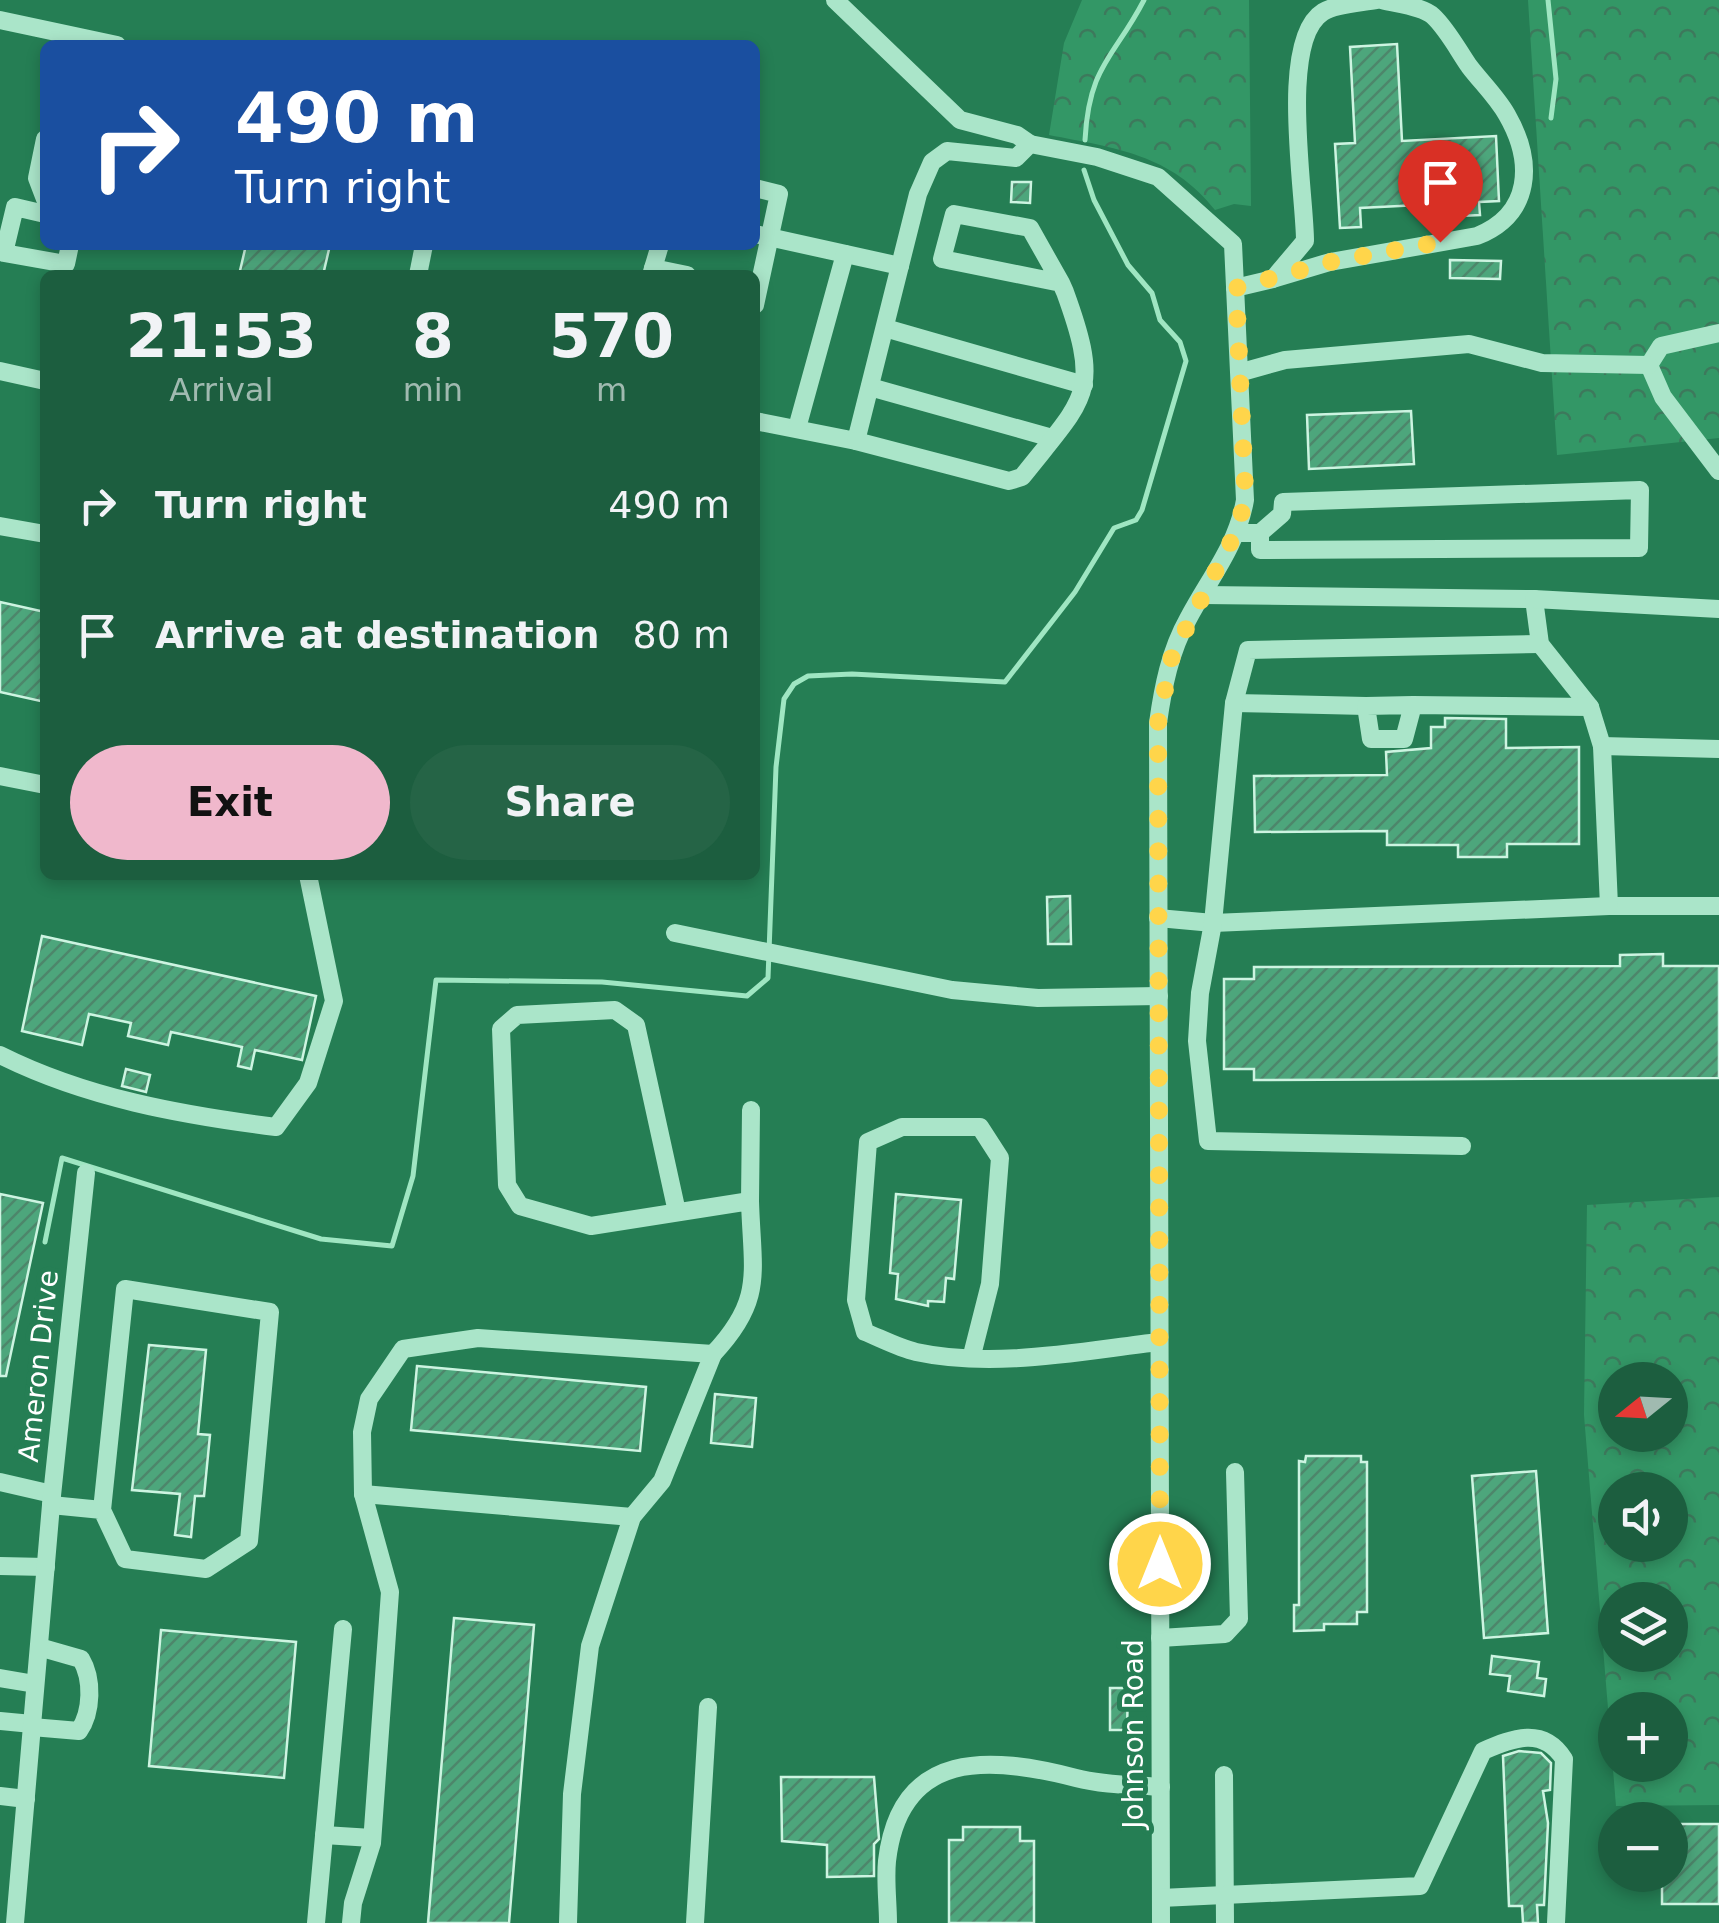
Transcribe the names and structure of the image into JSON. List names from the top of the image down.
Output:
{
  "streets": {
    "street": ["Ameron Drive", "Johnson Road"]
  },
  "north": "left",
  "page": {
    "turn": ["490 m", "Turn right"],
    "eta": [
      "21:53",
      "Arrival",
      "8",
      "min",
      "570",
      "m"
    ],
    "list": [
      {
        "name": "Turn right",
        "value": "490 m"
      },
      {
        "name": "Arrive at destination",
        "value": "80 m"
      }
    ],
    "buttons": ["Exit", "Share"],
    "map_buttons": ["+", "−"]
  }
}
